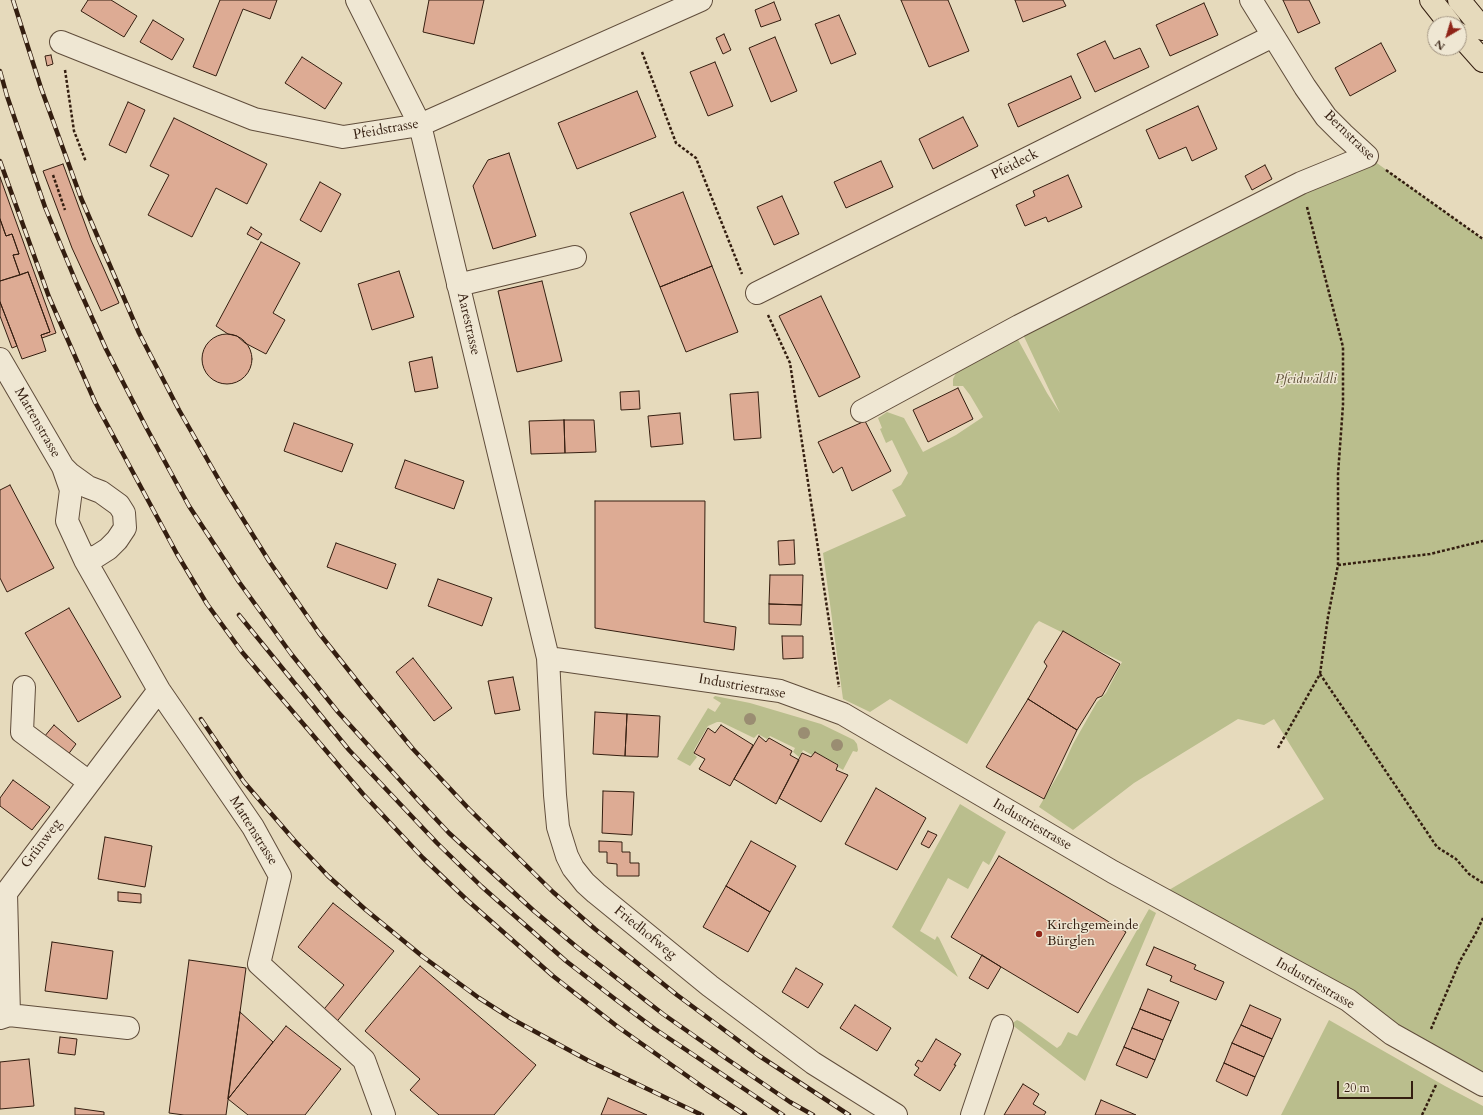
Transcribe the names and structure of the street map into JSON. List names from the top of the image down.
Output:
{
  "streets": {
    "street": [
      "Pfeidstrasse",
      "Bernstrasse",
      "Pfeideck",
      "Aarestrasse",
      "Mattenstrasse",
      "Industriestrasse",
      "Grünweg",
      "Friedhofweg"
    ]
  },
  "crossings": [
    ["Pfeidstrasse", "Aarestrasse"],
    ["Bernstrasse", "Pfeideck"],
    ["Aarestrasse", "Industriestrasse"],
    ["Aarestrasse", "Friedhofweg"],
    ["Mattenstrasse", "Grünweg"],
    ["Industriestrasse", "Friedhofweg"]
  ],
  "parks": ["Pfeidwäldli"],
  "places": ["Kirchgemeinde Bürglen"],
  "scale_bar": "20 m",
  "north": "bottom left"
}
